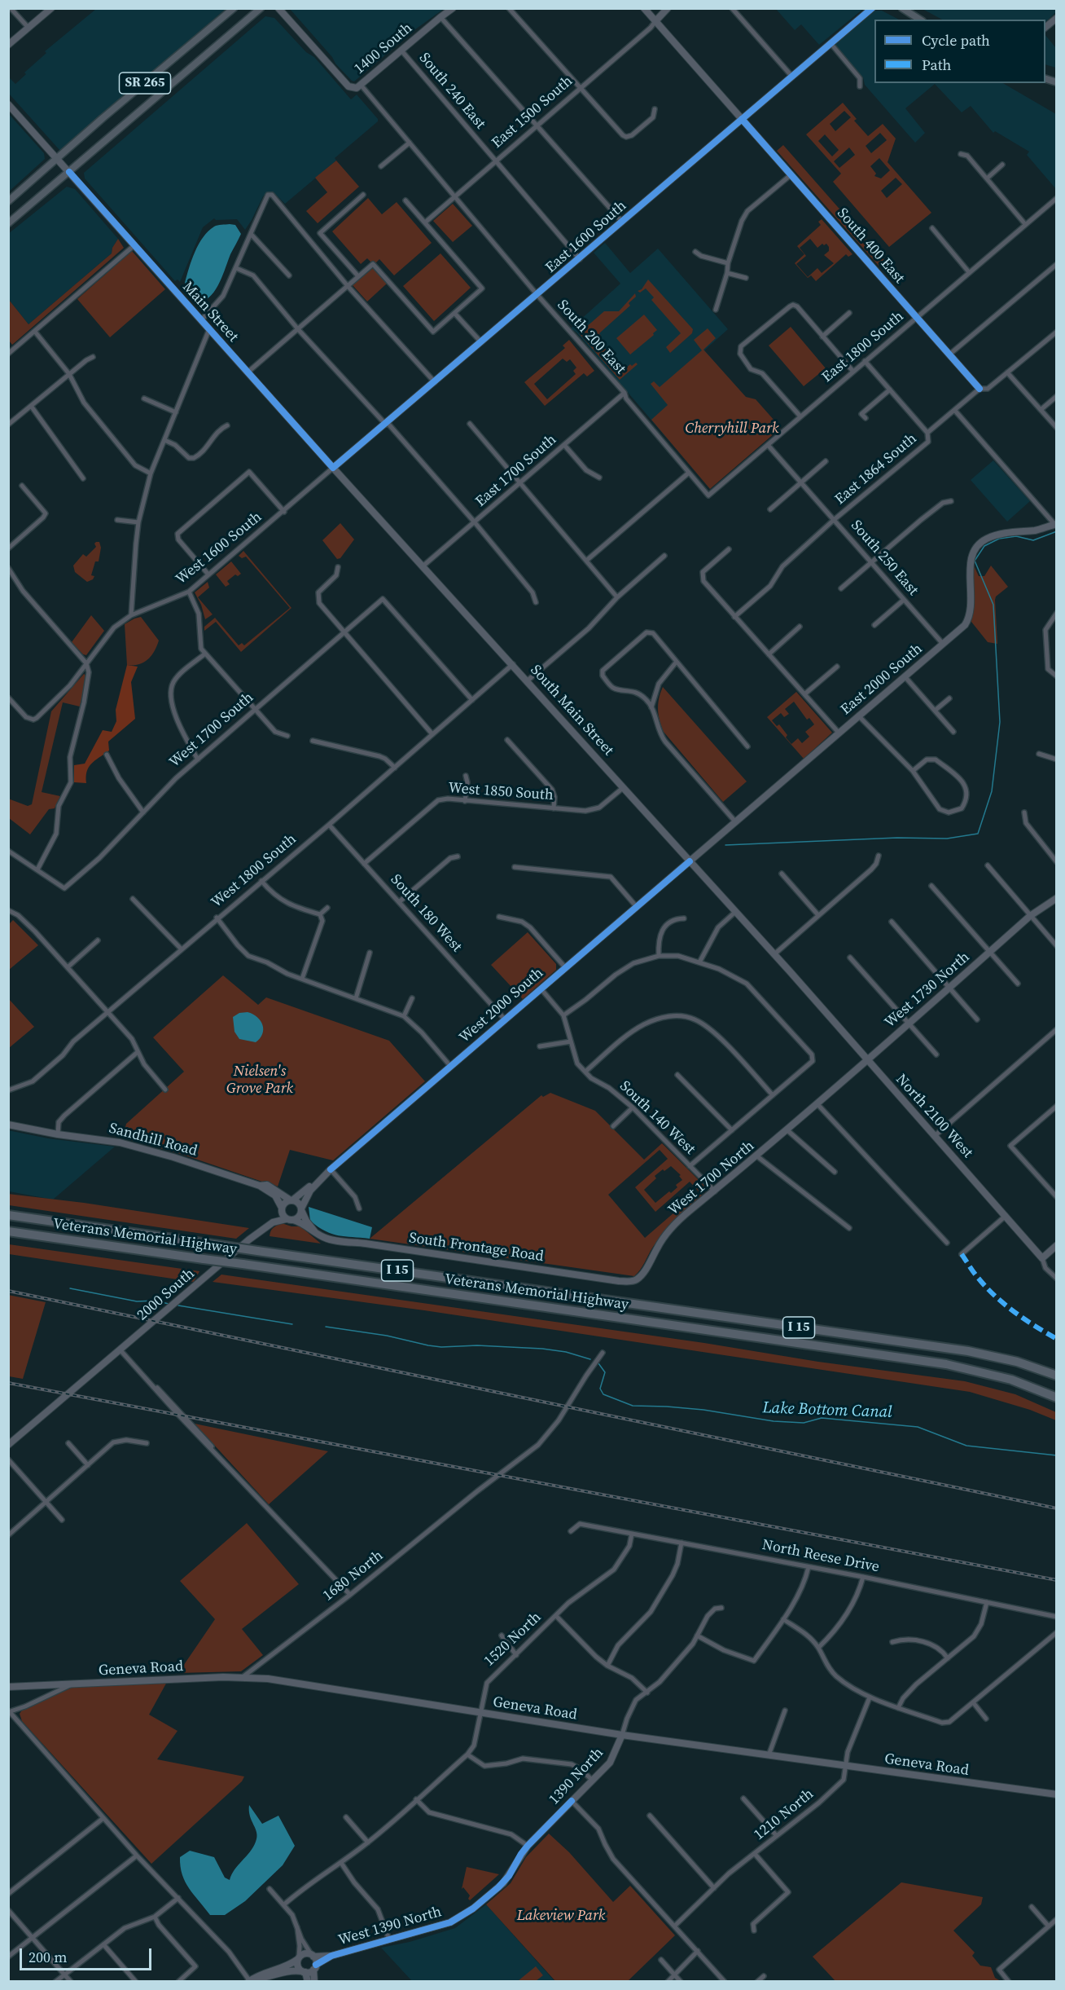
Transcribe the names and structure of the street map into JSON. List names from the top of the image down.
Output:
{
  "streets": {
    "highway": ["Veterans Memorial Highway", "I 15"],
    "main road": ["SR 265"],
    "street": [
      "1400 South",
      "South 240 East",
      "East 1500 South",
      "East 1600 South",
      "South 400 East",
      "Main Street",
      "South 200 East",
      "East 1800 South",
      "East 1864 South",
      "East 1700 South",
      "West 1600 South",
      "South 250 East",
      "East 2000 South",
      "South Main Street",
      "West 1700 South",
      "West 1850 South",
      "West 1800 South",
      "South 180 West",
      "West 1730 North",
      "West 2000 South",
      "North 2100 West",
      "South 140 West",
      "Sandhill Road",
      "West 1700 North",
      "South Frontage Road",
      "2000 South",
      "North Reese Drive",
      "1680 North",
      "1520 North",
      "Geneva Road",
      "1390 North",
      "1210 North",
      "West 1390 North"
    ]
  },
  "crossings": [
    ["1400 South", "South 240 East"],
    ["1400 South", "South 200 East"],
    ["SR 265", "Main Street"],
    ["South 240 East", "East 1500 South"],
    ["South 240 East", "East 1600 South"],
    ["East 1500 South", "South 400 East"],
    ["East 1500 South", "South 200 East"],
    ["East 1600 South", "South 400 East"],
    ["East 1600 South", "Main Street"],
    ["East 1600 South", "South 200 East"],
    ["East 1600 South", "West 1600 South"],
    ["East 1600 South", "South Main Street"],
    ["South 400 East", "East 1800 South"],
    ["South 400 East", "East 1864 South"],
    ["Main Street", "West 1600 South"],
    ["Main Street", "South Main Street"],
    ["South 200 East", "East 1800 South"],
    ["South 200 East", "East 1700 South"],
    ["East 1800 South", "South 250 East"],
    ["East 1864 South", "South 250 East"],
    ["East 1700 South", "South Main Street"],
    ["West 1600 South", "South Main Street"],
    ["South 250 East", "East 2000 South"],
    ["East 2000 South", "South Main Street"],
    ["East 2000 South", "West 2000 South"],
    ["South Main Street", "West 1850 South"],
    ["South Main Street", "West 1800 South"],
    ["South Main Street", "West 2000 South"],
    ["South Main Street", "North 2100 West"],
    ["West 1700 South", "West 1800 South"],
    ["West 1850 South", "South 180 West"],
    ["West 1800 South", "South 180 West"],
    ["South 180 West", "West 2000 South"],
    ["West 1730 North", "North 2100 West"],
    ["West 1730 North", "West 1700 North"],
    ["West 2000 South", "South 140 West"],
    ["West 2000 South", "Sandhill Road"],
    ["West 2000 South", "South Frontage Road"],
    ["South 140 West", "West 1700 North"],
    ["Sandhill Road", "South Frontage Road"],
    ["West 1700 North", "South Frontage Road"],
    ["North Reese Drive", "1520 North"],
    ["1680 North", "Geneva Road"],
    ["1520 North", "Geneva Road"],
    ["Geneva Road", "1390 North"],
    ["Geneva Road", "1210 North"],
    ["1390 North", "West 1390 North"]
  ],
  "water": ["Lake Bottom Canal"],
  "parks": ["Cherryhill Park", "Nielsen's Grove Park", "Lakeview Park"],
  "legend": ["Cycle path", "Path"],
  "scale_bar": "200 m"
}
